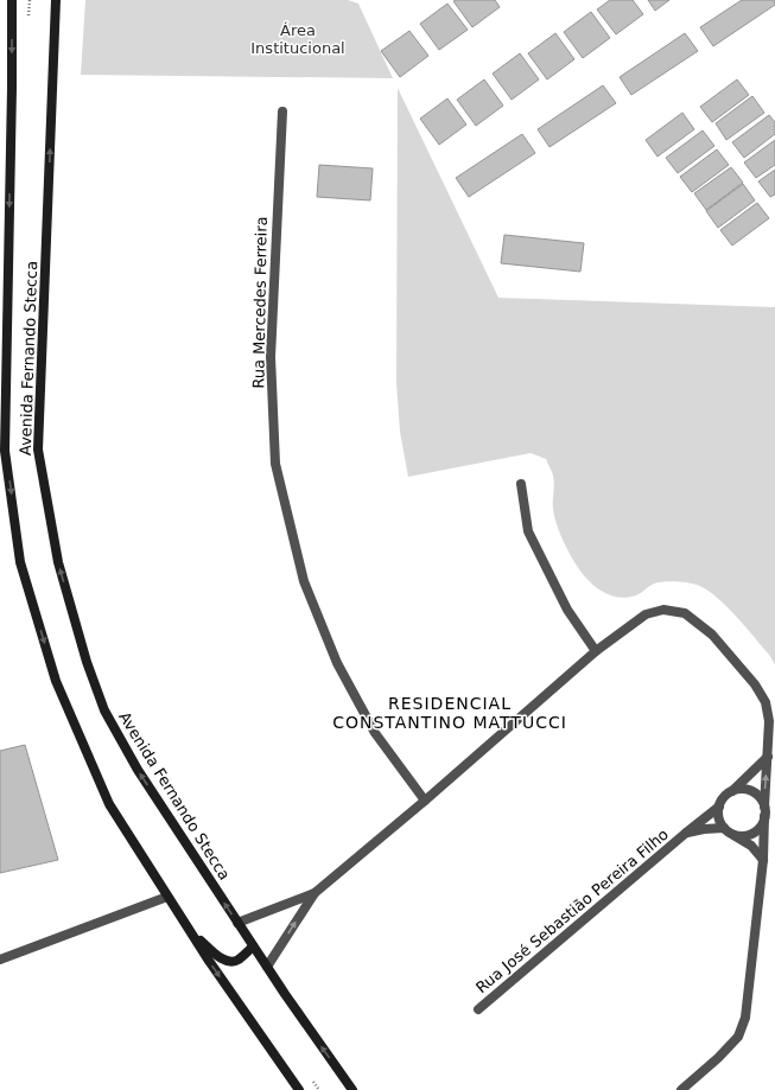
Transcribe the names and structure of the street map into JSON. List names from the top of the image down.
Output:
{
  "streets": {
    "main road": ["Avenida Fernando Stecca"],
    "street": ["Rua Mercedes Ferreira", "Rua José Sebastião Pereira Filho"]
  },
  "districts": ["RESIDENCIAL CONSTANTINO MATTUCCI"],
  "parks": ["Área Institucional"]
}
